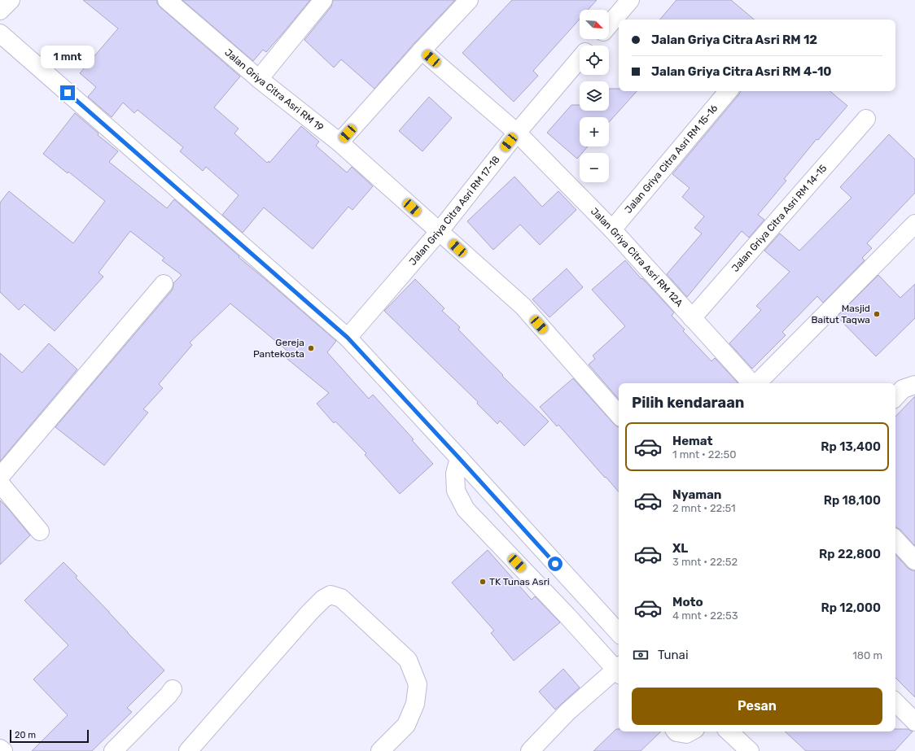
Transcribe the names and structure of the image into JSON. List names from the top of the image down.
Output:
{
  "streets": {
    "street": [
      "Jalan Griya Citra Asri RM 19",
      "Jalan Griya Citra Asri RM 15-16",
      "Jalan Griya Citra Asri RM 17-18",
      "Jalan Griya Citra Asri RM 14-15",
      "Jalan Griya Citra Asri RM 12A"
    ]
  },
  "crossings": [
    ["Jalan Griya Citra Asri RM 19", "Jalan Griya Citra Asri RM 17-18"],
    ["Jalan Griya Citra Asri RM 15-16", "Jalan Griya Citra Asri RM 12A"],
    ["Jalan Griya Citra Asri RM 17-18", "Jalan Griya Citra Asri RM 12A"],
    ["Jalan Griya Citra Asri RM 14-15", "Jalan Griya Citra Asri RM 12A"]
  ],
  "places": ["Masjid Baitut Taqwa", "Gereja Pantekosta", "TK Tunas Asri"],
  "scale_bar": "20 m",
  "north": "bottom right",
  "page": {
    "map_buttons": ["+", "−"],
    "banner": ["Jalan Griya Citra Asri RM 12", "Jalan Griya Citra Asri RM 4-10"],
    "bubble": "1 mnt",
    "heading": "Pilih kendaraan",
    "list": [
      {
        "name": "Hemat",
        "note": "1 mnt · 22:50",
        "value": "Rp 13,400"
      },
      {
        "name": "Nyaman",
        "note": "2 mnt · 22:51",
        "value": "Rp 18,100"
      },
      {
        "name": "XL",
        "note": "3 mnt · 22:52",
        "value": "Rp 22,800"
      },
      {
        "name": "Moto",
        "note": "4 mnt · 22:53",
        "value": "Rp 12,000"
      }
    ],
    "pay": ["Tunai", "180 m"],
    "buttons": "Pesan",
    "scale": "20 m"
  }
}
